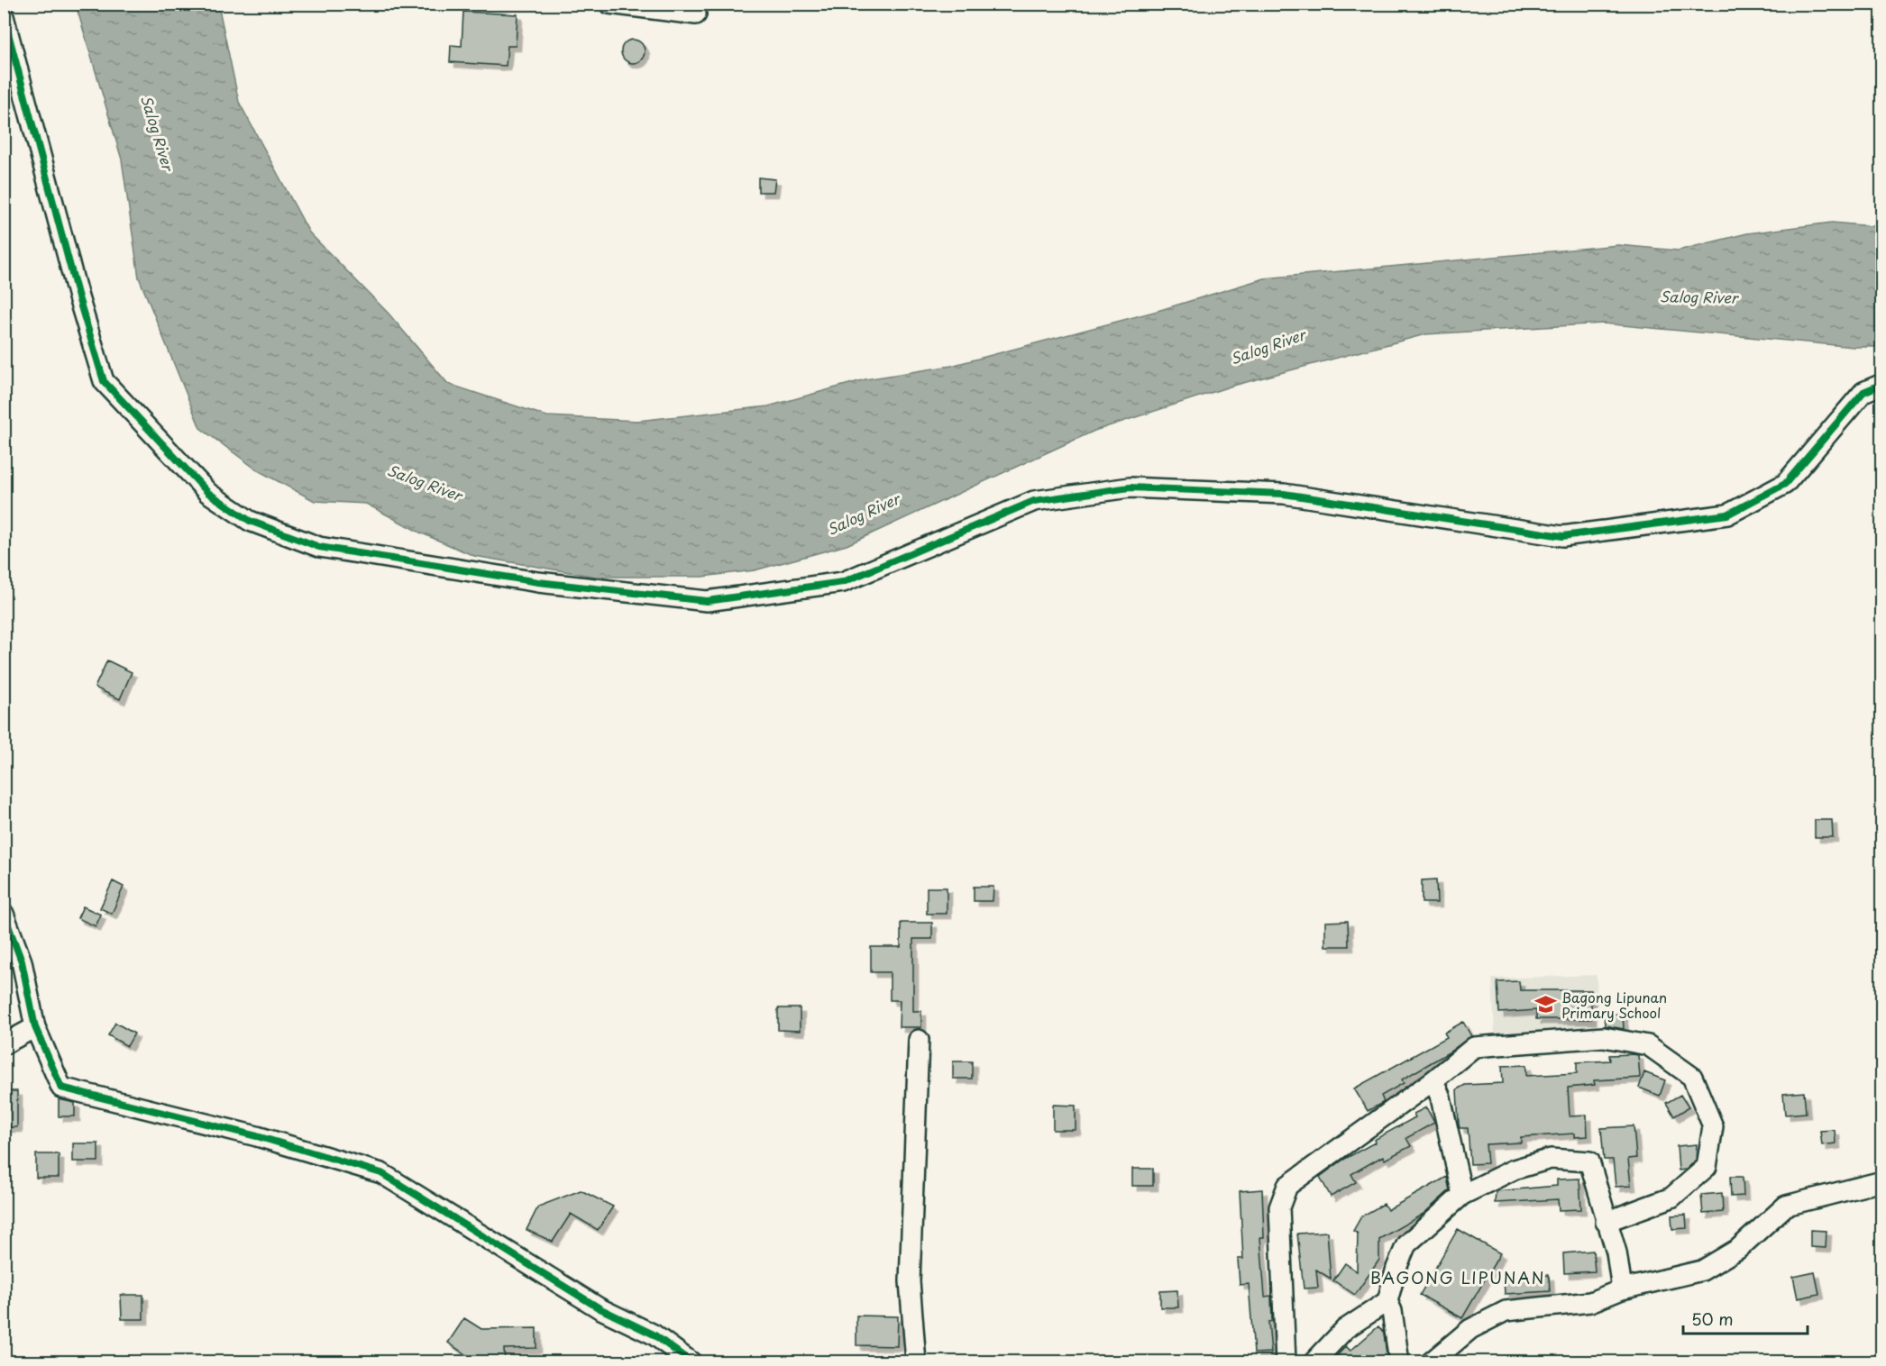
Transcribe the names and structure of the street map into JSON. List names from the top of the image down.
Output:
{
  "districts": ["BAGONG LIPUNAN"],
  "water": ["Salog River"],
  "places": {
    "school or university": ["Bagong Lipunan Primary School"]
  },
  "scale_bar": "50 m"
}
